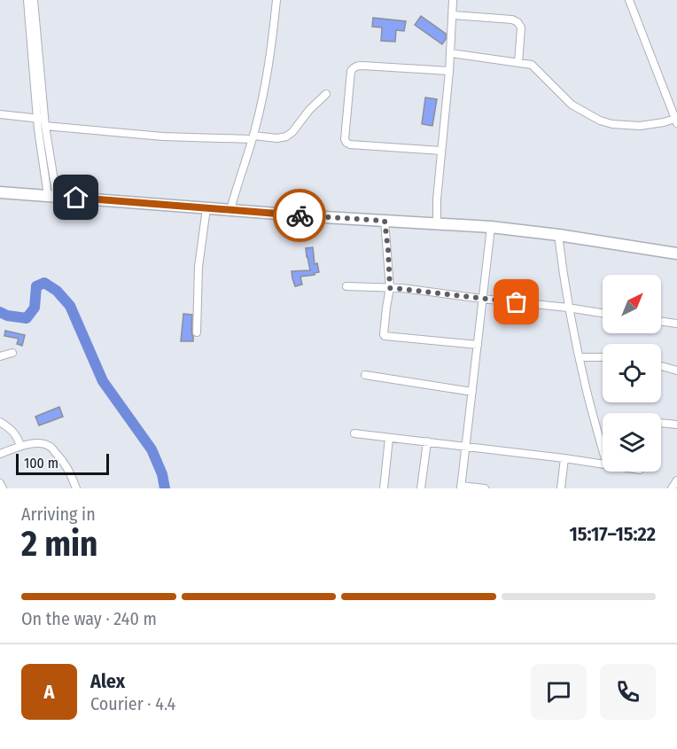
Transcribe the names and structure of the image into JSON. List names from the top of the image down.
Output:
{
  "scale_bar": "100 m",
  "north": "top right",
  "page": {
    "scale": "100 m",
    "heading": ["2 min", "Arriving in", "15:17–15:22"],
    "panel": ["Alex", "Courier · 4.4"],
    "bar": "On the way · 240 m",
    "round": "A"
  }
}
